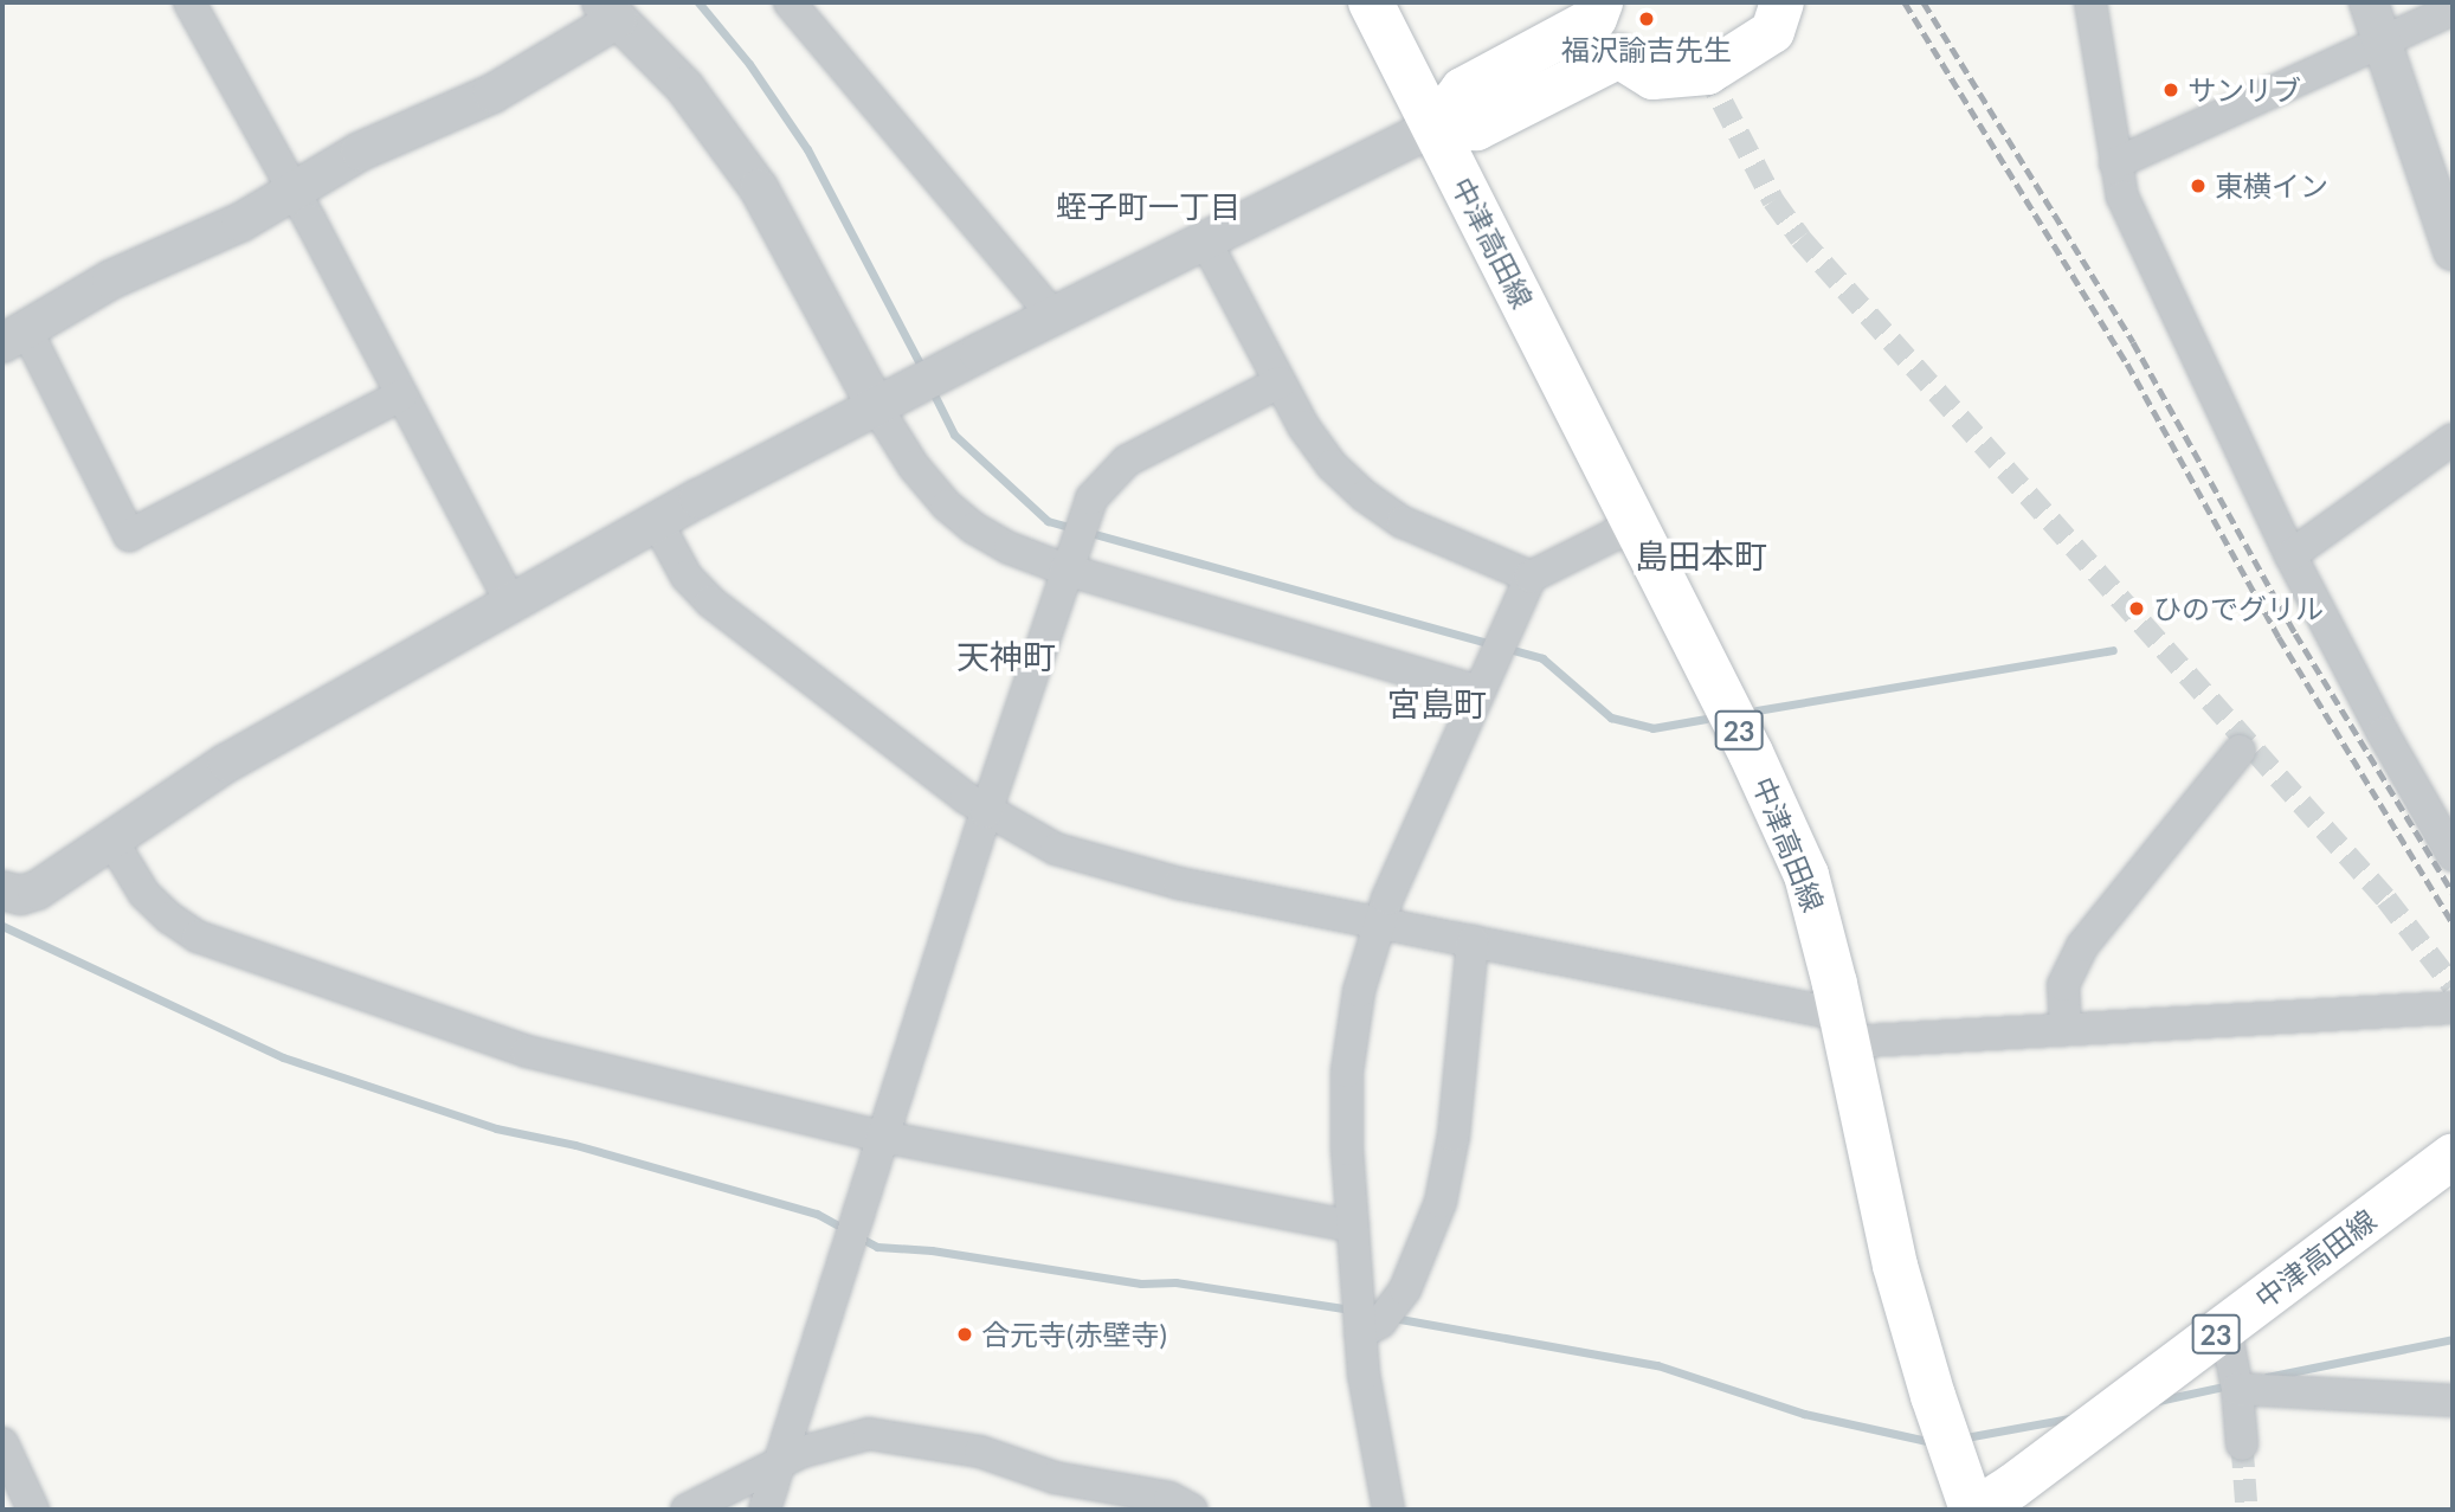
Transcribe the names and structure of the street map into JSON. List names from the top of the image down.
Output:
{
  "streets": {
    "main road": ["中津高田線", "23"]
  },
  "districts": [
    "蛭子町一丁目",
    "島田本町",
    "天神町",
    "宮島町"
  ],
  "places": [
    "福沢諭吉先生",
    "サンリブ",
    "東横イン",
    "ひのでグリル",
    "合元寺(赤壁寺)"
  ]
}
